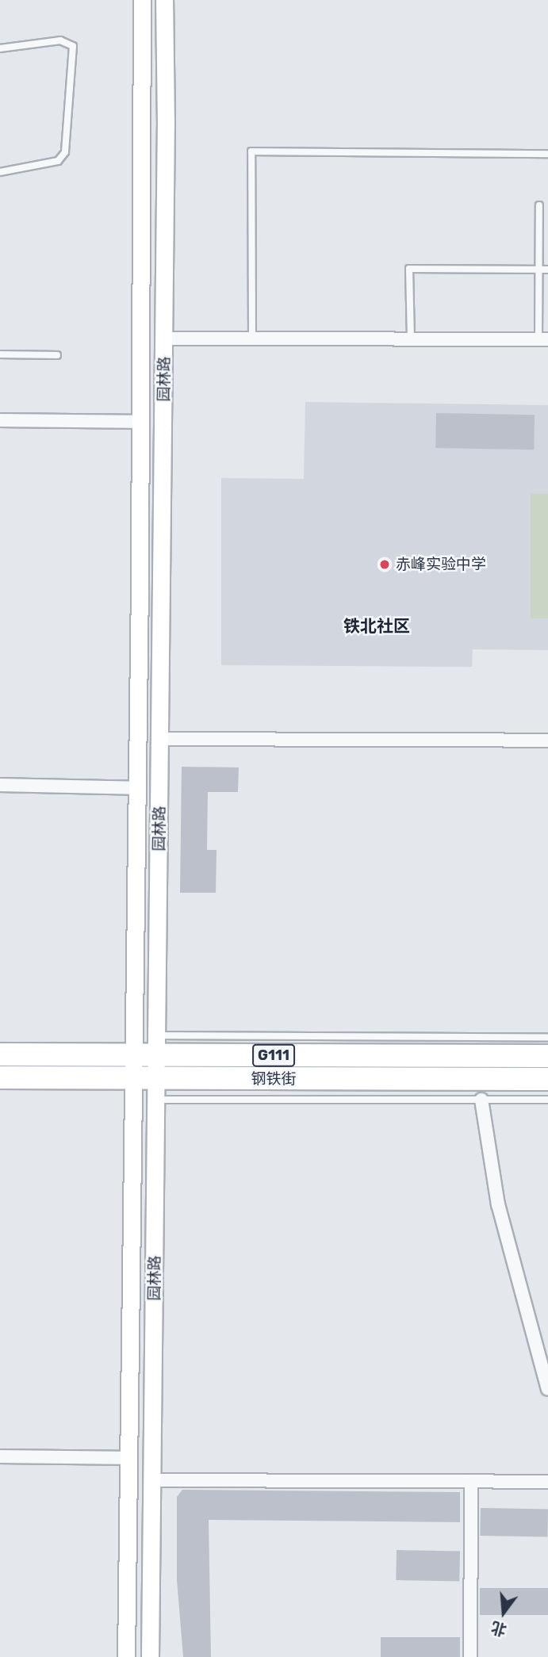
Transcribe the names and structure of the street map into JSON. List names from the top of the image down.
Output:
{
  "streets": {
    "highway": ["G111", "钢铁街"],
    "street": ["园林路"]
  },
  "crossings": [
    ["园林路", "钢铁街"]
  ],
  "districts": ["铁北社区"],
  "places": ["赤峰实验中学"],
  "north": "bottom"
}
